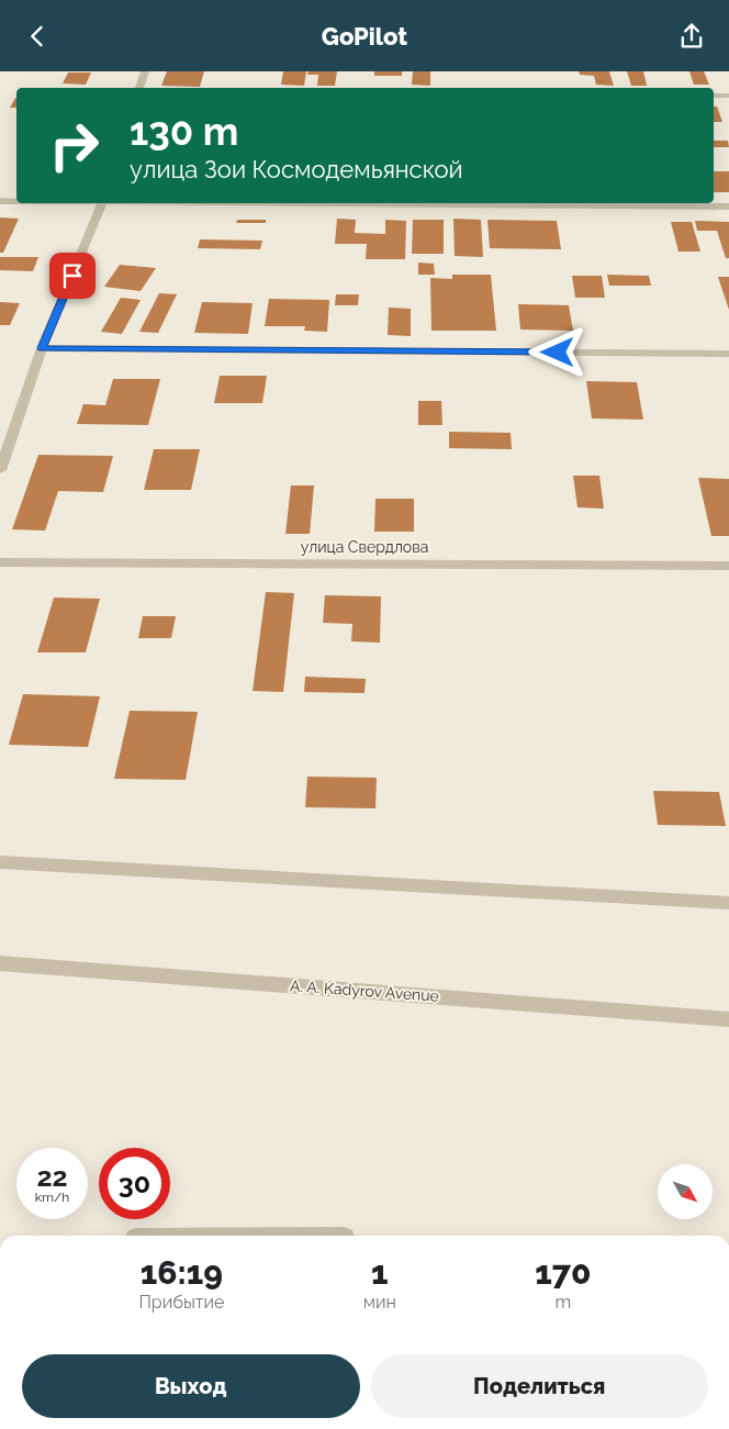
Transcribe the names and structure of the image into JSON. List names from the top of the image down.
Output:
{
  "streets": {
    "street": ["улица Свердлова", "A. A. Kadyrov Avenue"]
  },
  "north": "bottom right",
  "page": {
    "header": "GoPilot",
    "turn": ["130 m", "улица Зои Космодемьянской"],
    "speed": "22 km/h",
    "limit": "30",
    "eta": [
      "16:19",
      "Прибытие",
      "1",
      "мин",
      "170",
      "m"
    ],
    "buttons": ["Выход", "Поделиться"]
  }
}
